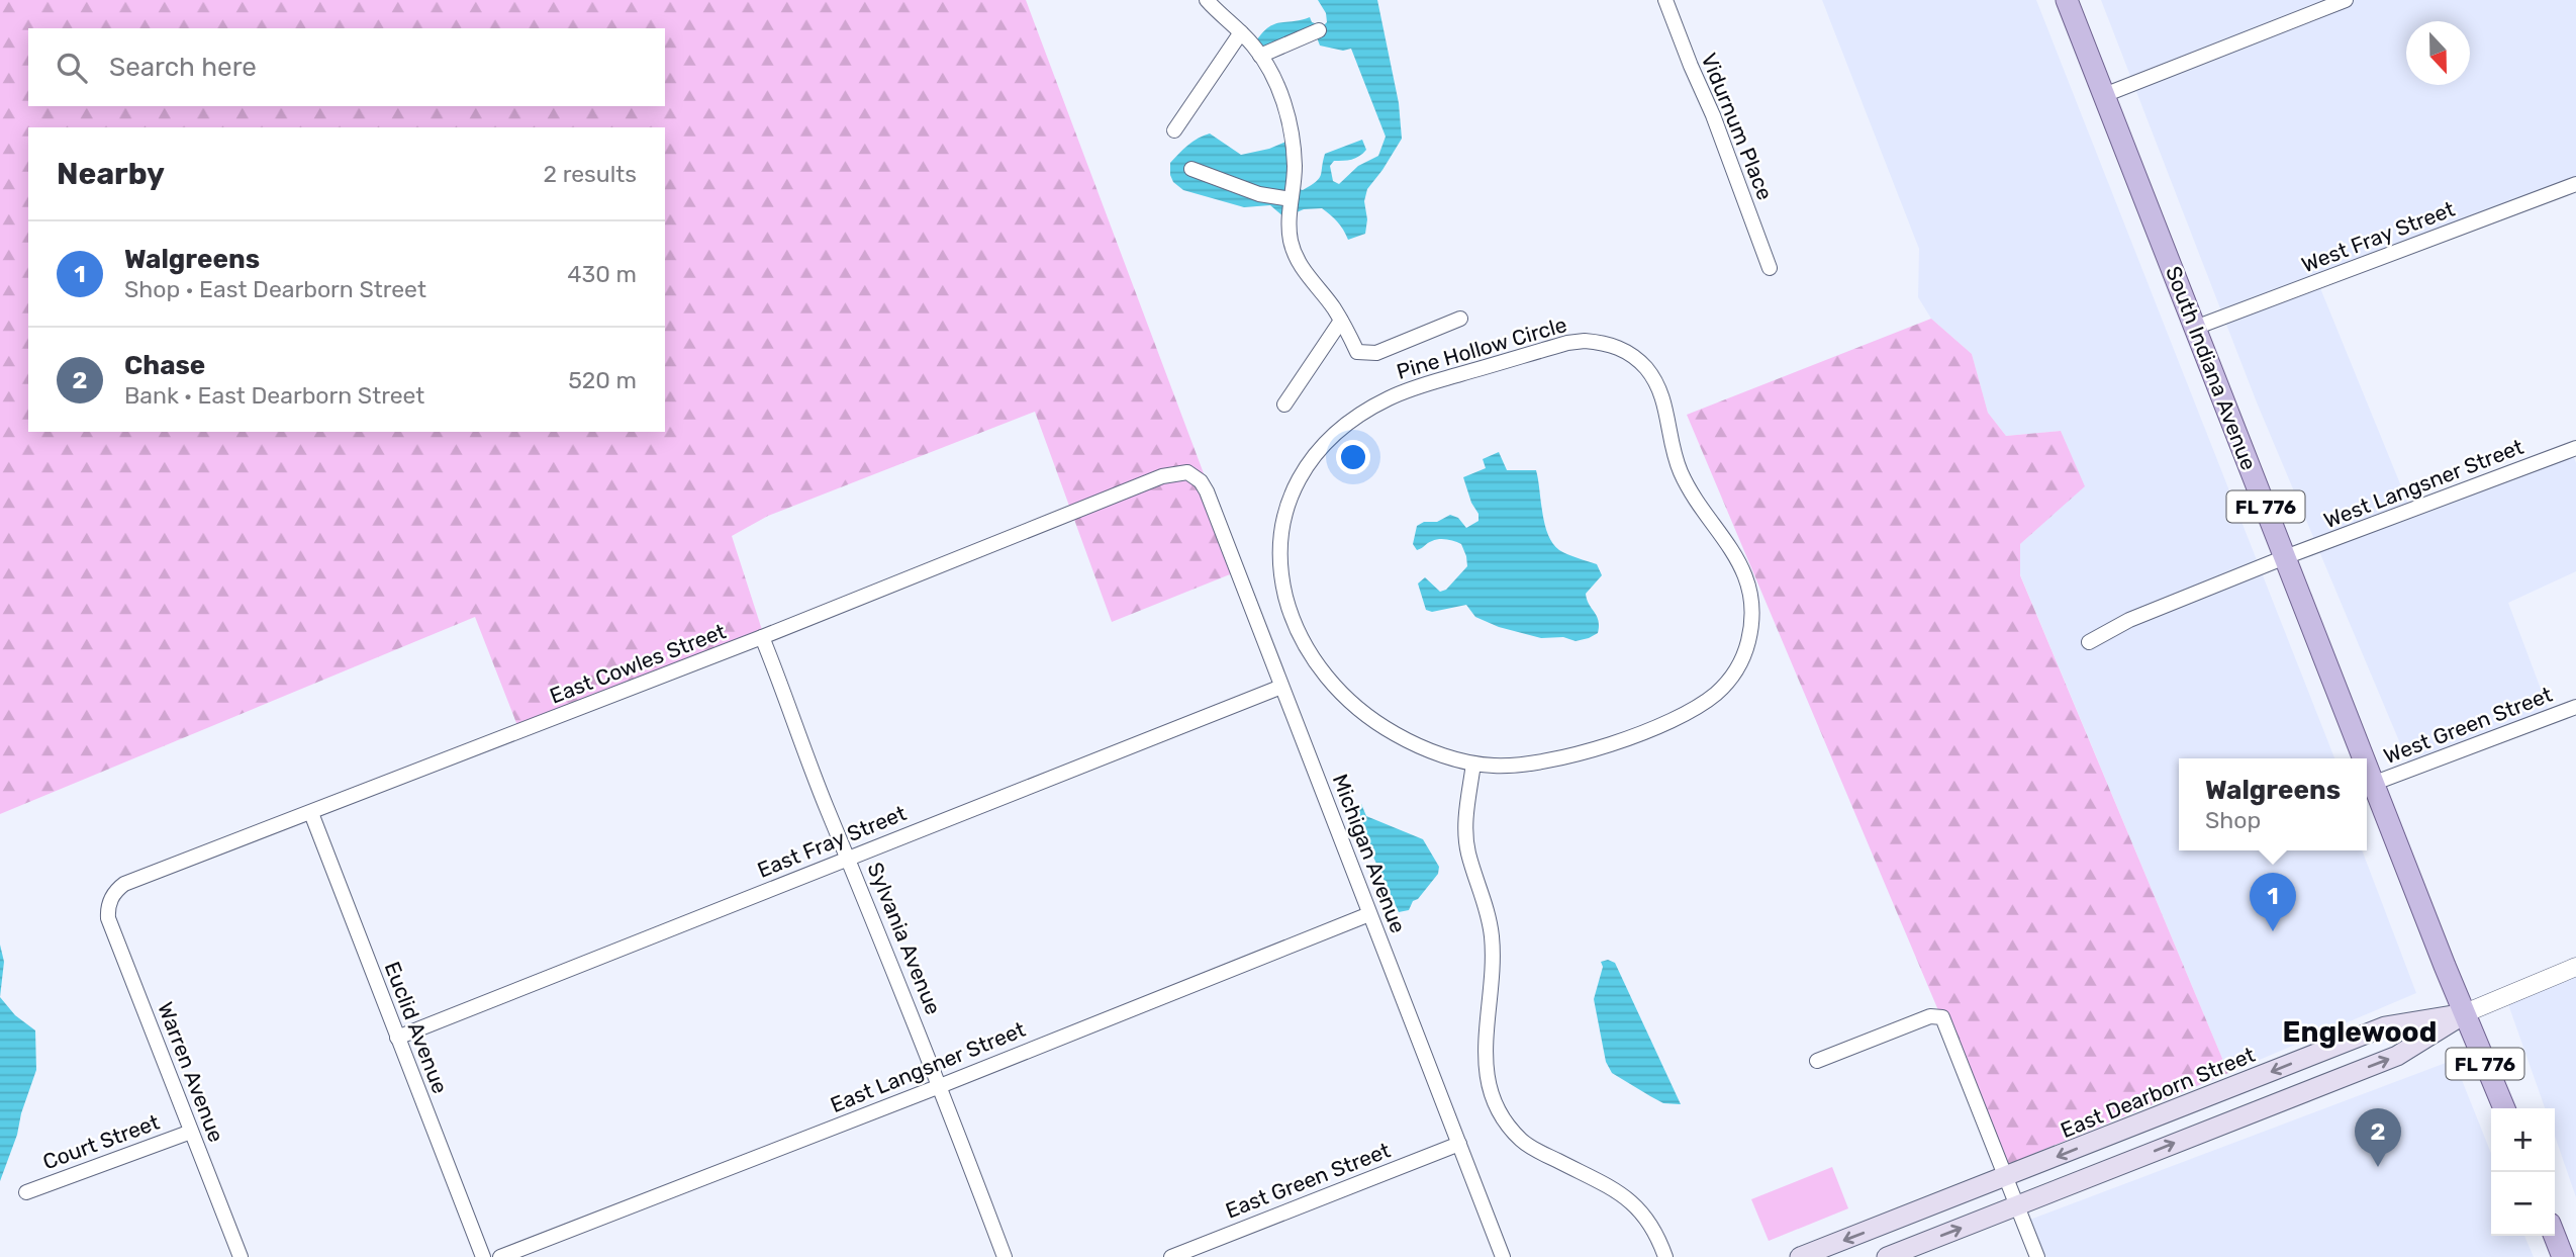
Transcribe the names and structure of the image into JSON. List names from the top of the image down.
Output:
{
  "streets": {
    "main road": ["South Indiana Avenue", "FL 776", "East Dearborn Street"],
    "street": [
      "Vidurnum Place",
      "West Fray Street",
      "Pine Hollow Circle",
      "West Langsner Street",
      "East Cowles Street",
      "West Green Street",
      "East Fray Street",
      "Michigan Avenue",
      "Sylvania Avenue",
      "Euclid Avenue",
      "East Langsner Street",
      "Warren Avenue",
      "Court Street",
      "East Green Street"
    ]
  },
  "crossings": [
    ["West Fray Street", "South Indiana Avenue"],
    ["South Indiana Avenue", "West Langsner Street"],
    ["South Indiana Avenue", "FL 776"],
    ["South Indiana Avenue", "West Green Street"],
    ["South Indiana Avenue", "East Dearborn Street"],
    ["FL 776", "East Dearborn Street"],
    ["East Cowles Street", "Michigan Avenue"],
    ["East Cowles Street", "Sylvania Avenue"],
    ["East Cowles Street", "Euclid Avenue"],
    ["East Cowles Street", "Warren Avenue"],
    ["East Fray Street", "Michigan Avenue"],
    ["East Fray Street", "Sylvania Avenue"],
    ["East Fray Street", "Euclid Avenue"],
    ["Michigan Avenue", "East Langsner Street"],
    ["Michigan Avenue", "East Green Street"],
    ["Sylvania Avenue", "East Langsner Street"],
    ["Warren Avenue", "Court Street"]
  ],
  "districts": ["Englewood"],
  "north": "bottom",
  "page": {
    "search": "Search here",
    "heading": ["Nearby", "2 results"],
    "list": [
      {
        "mark": "1",
        "name": "Walgreens",
        "note": "Shop · East Dearborn Street",
        "value": "430 m"
      },
      {
        "mark": "2",
        "name": "Chase",
        "note": "Bank · East Dearborn Street",
        "value": "520 m"
      }
    ],
    "popup": ["Walgreens", "Shop"],
    "pins": ["1", "2"],
    "map_buttons": ["+", "−"]
  }
}
